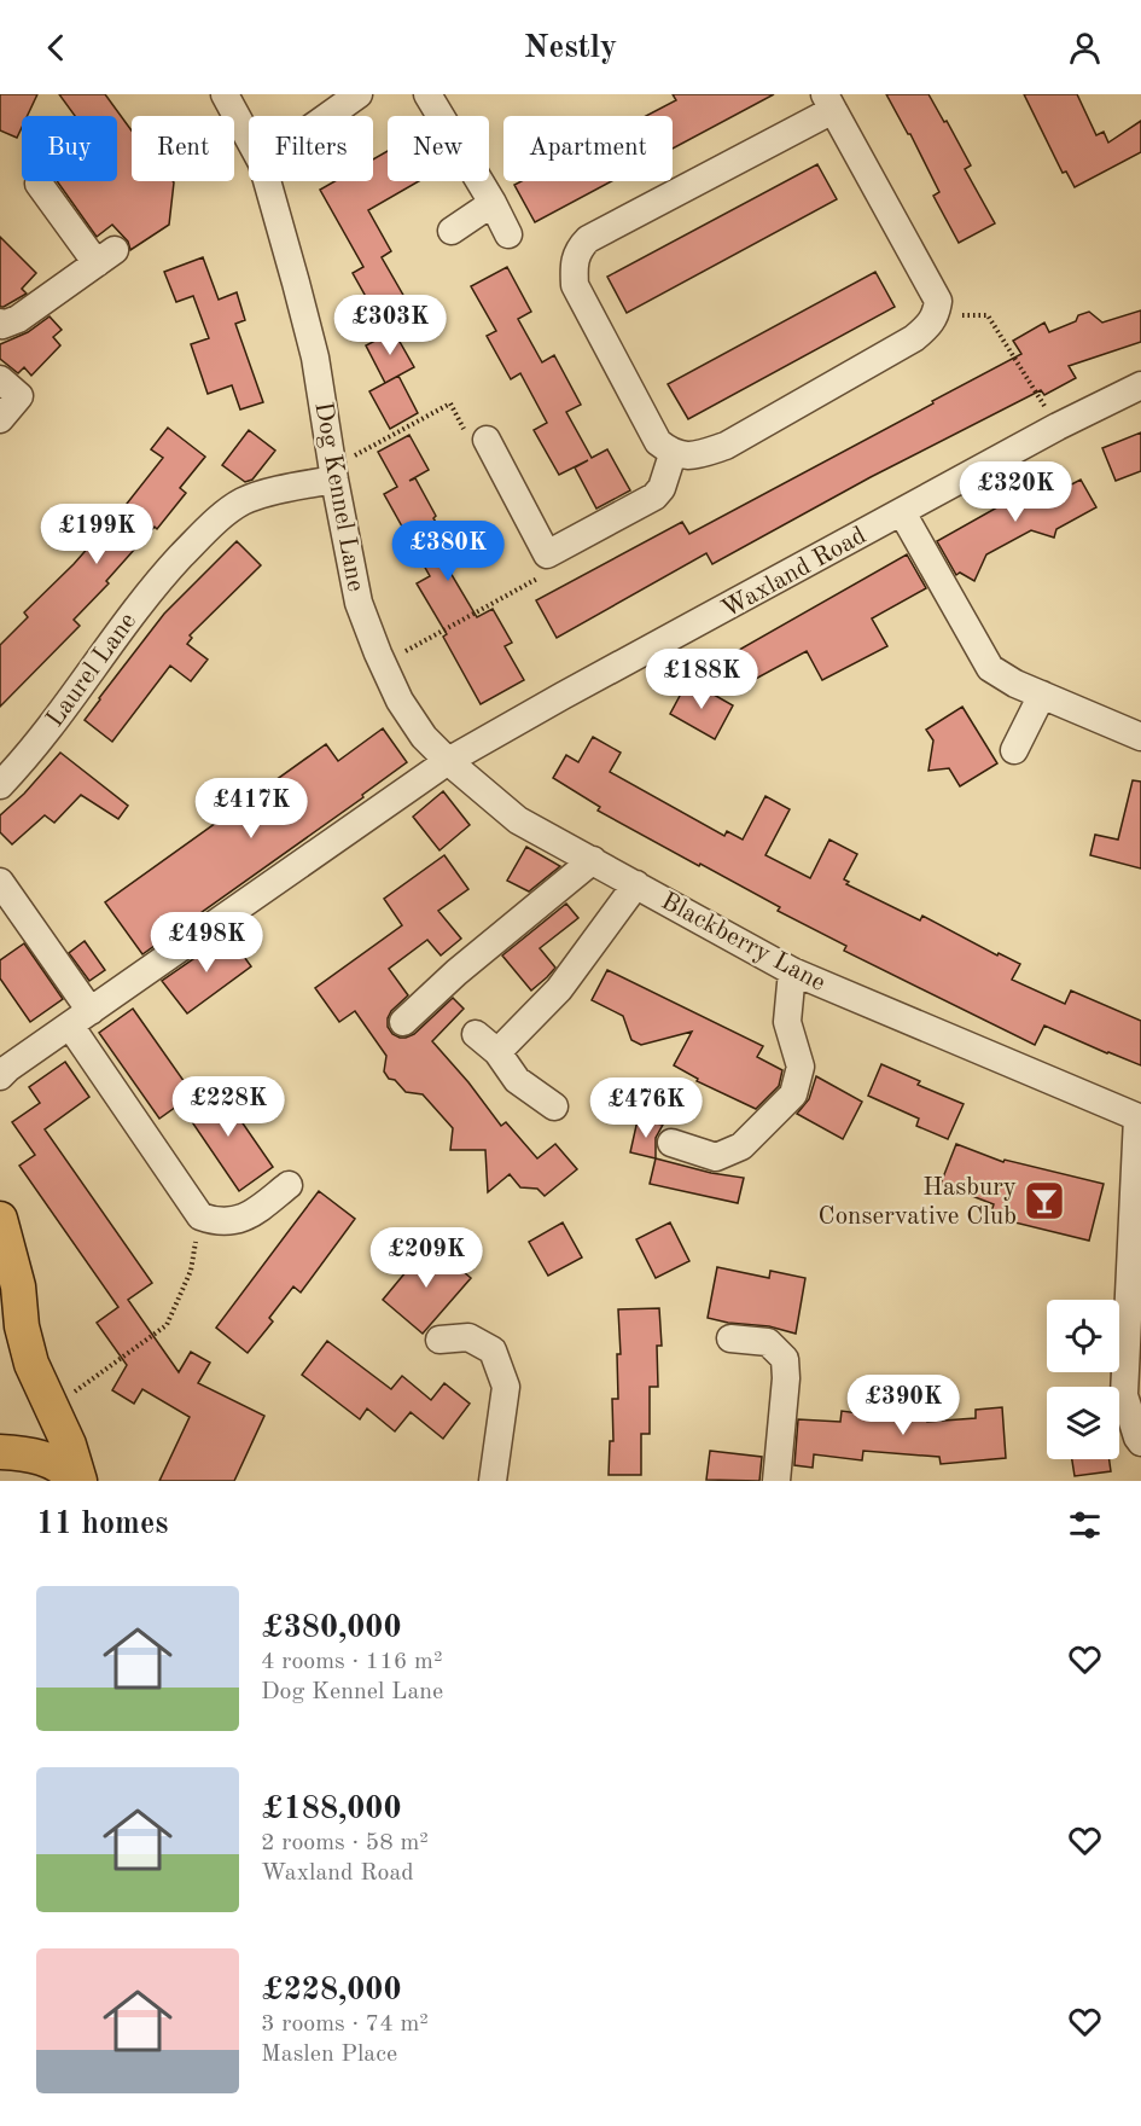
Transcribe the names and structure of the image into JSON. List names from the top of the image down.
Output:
{
  "streets": {
    "street": [
      "Dog Kennel Lane",
      "Waxland Road",
      "Laurel Lane",
      "Blackberry Lane"
    ]
  },
  "crossings": [
    ["Dog Kennel Lane", "Waxland Road"],
    ["Dog Kennel Lane", "Laurel Lane"],
    ["Dog Kennel Lane", "Blackberry Lane"],
    ["Waxland Road", "Blackberry Lane"]
  ],
  "places": {
    "bar": ["Hasbury Conservative Club"]
  },
  "page": {
    "header": "Nestly",
    "chip": [
      "Buy",
      "Rent",
      "Filters",
      "New",
      "Apartment"
    ],
    "price": [
      "£303K",
      "£320K",
      "£199K",
      "£380K",
      "£188K",
      "£417K",
      "£498K",
      "£228K",
      "£476K",
      "£209K",
      "£390K"
    ],
    "heading": "11 homes",
    "list": [
      {
        "name": "£380,000",
        "note": "4 rooms · 116 m² · Dog Kennel Lane"
      },
      {
        "name": "£188,000",
        "note": "2 rooms · 58 m² · Waxland Road"
      },
      {
        "name": "£228,000",
        "note": "3 rooms · 74 m² · Maslen Place"
      }
    ]
  }
}
